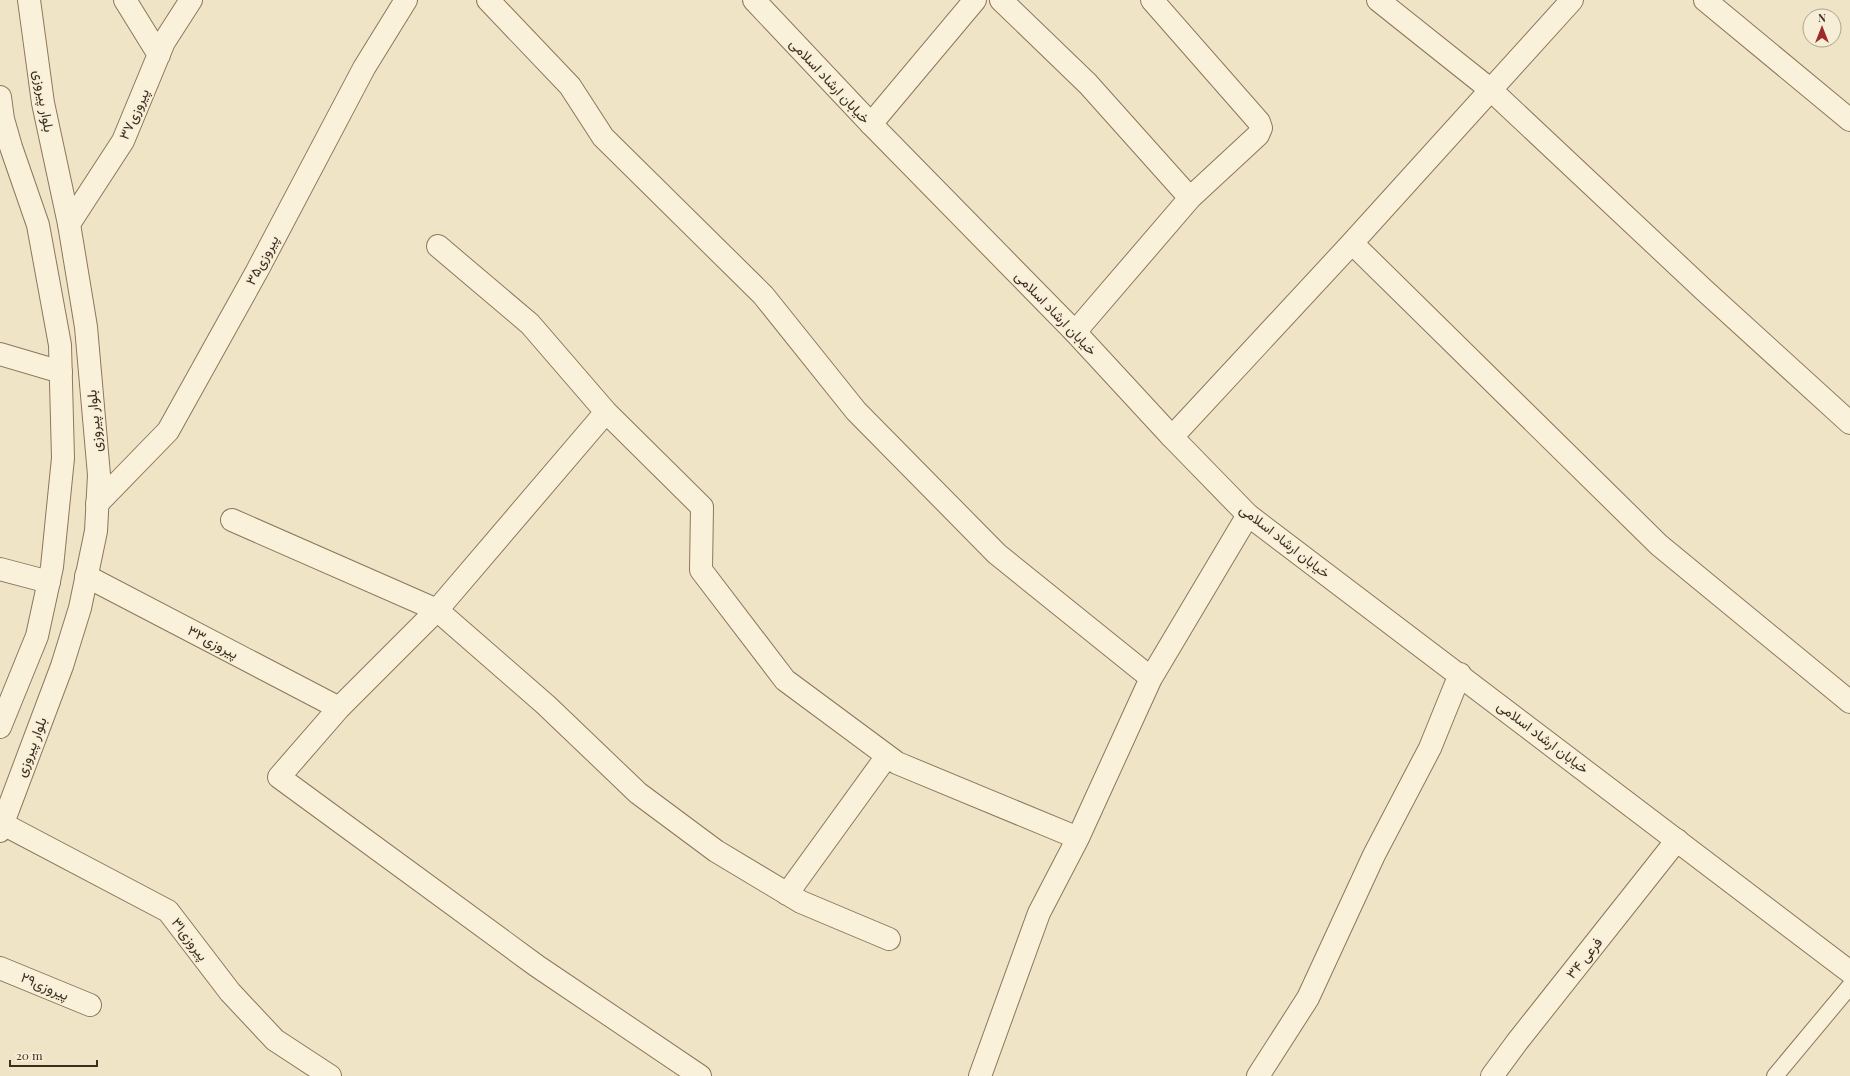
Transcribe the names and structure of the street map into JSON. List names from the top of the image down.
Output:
{
  "streets": {
    "street": [
      "خیابان ارشاد اسلامی",
      "بلوار پیروزی",
      "پیروزی۳۷",
      "پیروزی۳۵",
      "پیروزی۳۳",
      "پیروزی۳۱",
      "فرعی ۳۴",
      "پیروزی۲۹"
    ]
  },
  "crossings": [
    ["خیابان ارشاد اسلامی", "فرعی ۳۴"],
    ["بلوار پیروزی", "پیروزی۳۷"],
    ["بلوار پیروزی", "پیروزی۳۵"],
    ["بلوار پیروزی", "پیروزی۳۳"],
    ["بلوار پیروزی", "پیروزی۳۱"]
  ],
  "scale_bar": "20 m",
  "north": "top"
}
